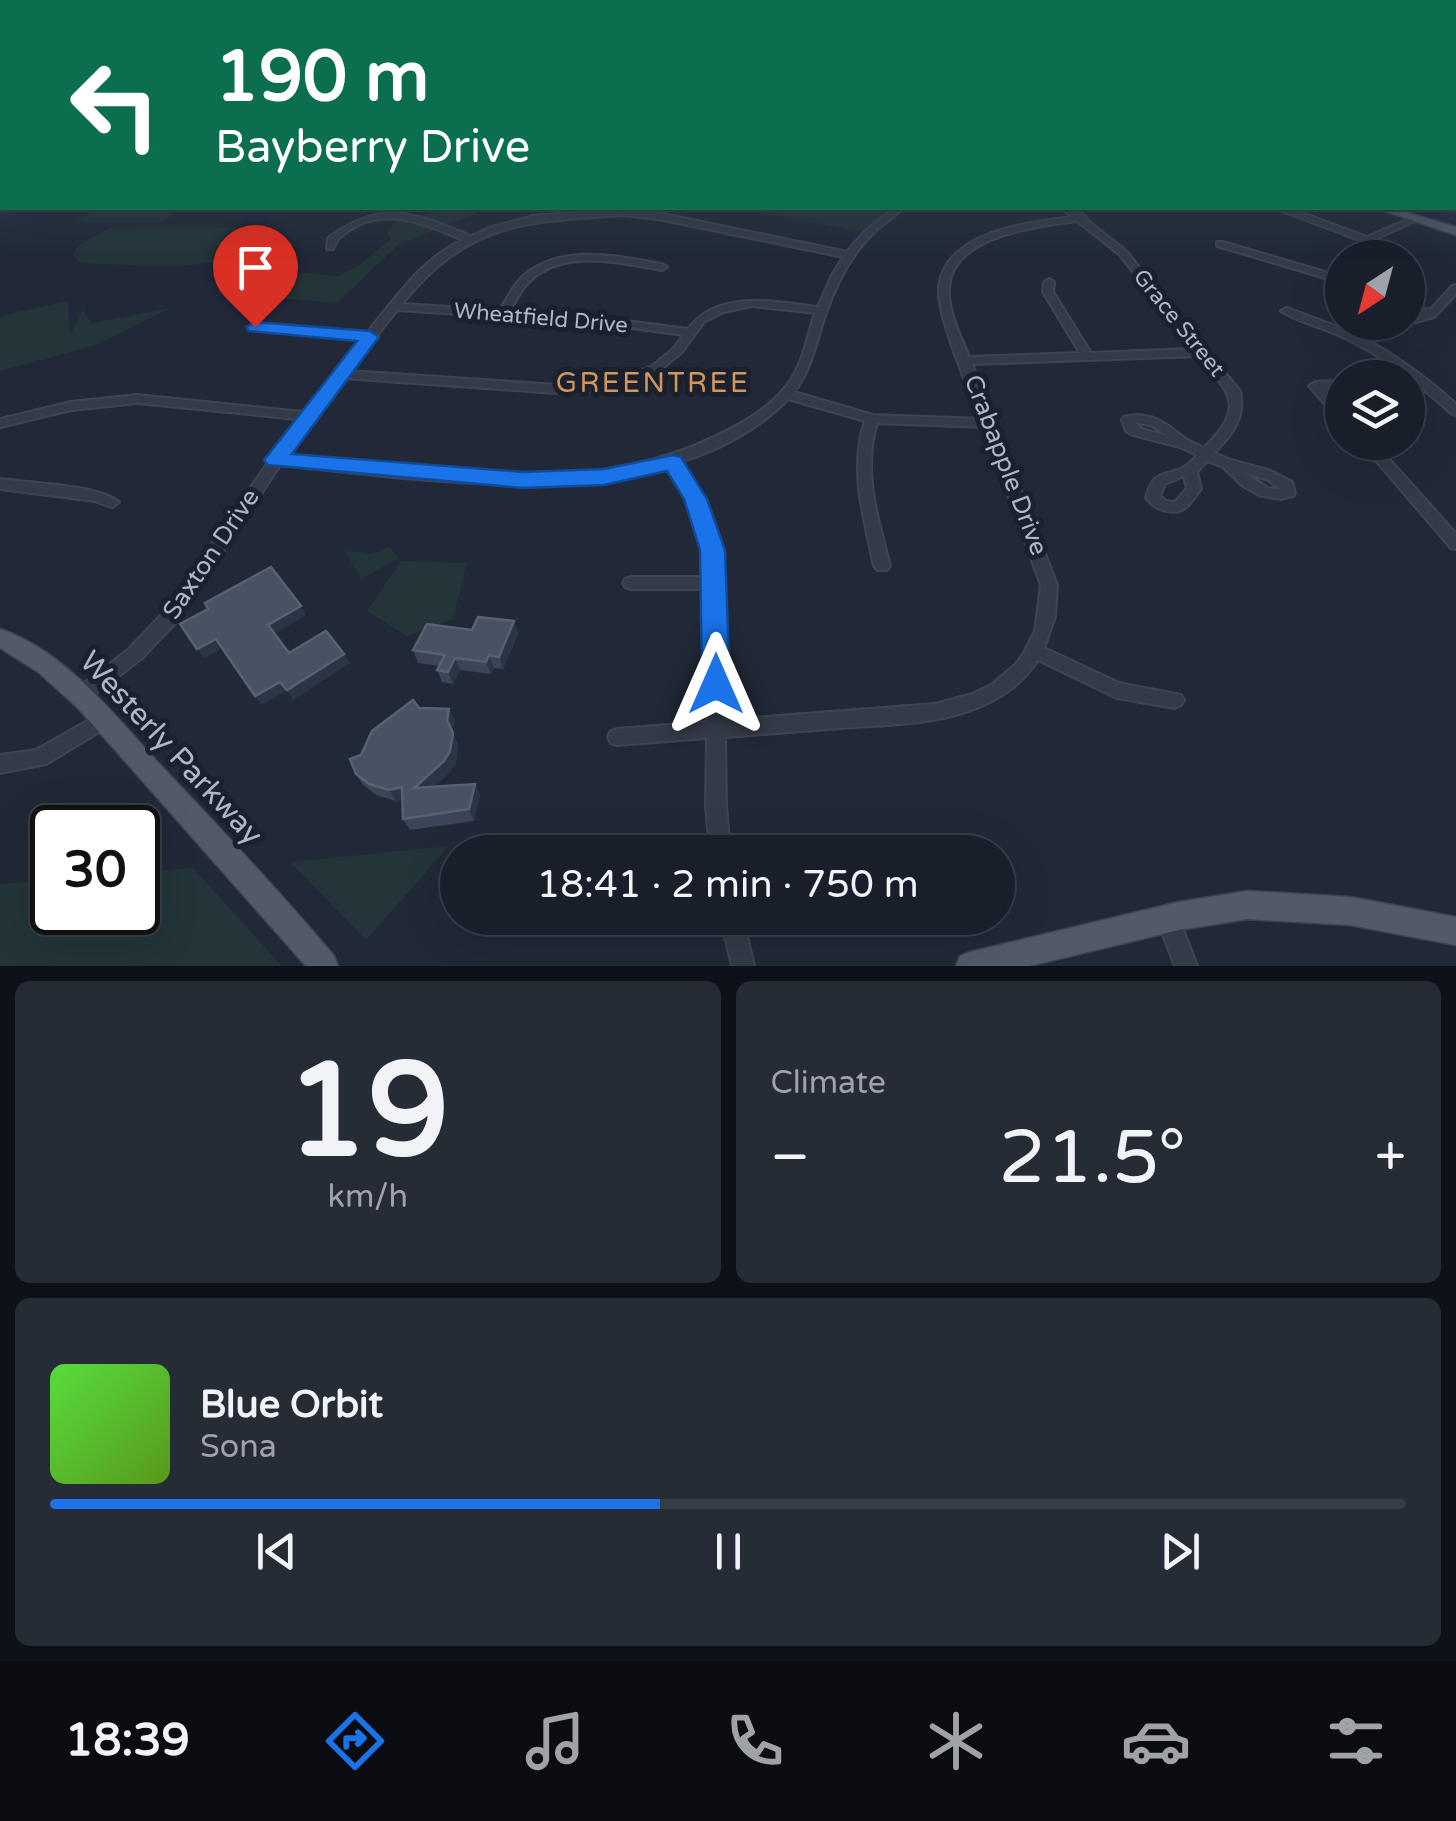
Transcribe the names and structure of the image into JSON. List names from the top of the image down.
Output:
{
  "streets": {
    "main road": ["Westerly Parkway"],
    "street": [
      "Wheatfield Drive",
      "Grace Street",
      "Crabapple Drive",
      "Saxton Drive"
    ]
  },
  "crossings": [
    ["Wheatfield Drive", "Saxton Drive"],
    ["Grace Street", "Crabapple Drive"],
    ["Saxton Drive", "Westerly Parkway"]
  ],
  "districts": ["GREENTREE"],
  "north": "bottom left",
  "page": {
    "turn": ["190 m", "Bayberry Drive"],
    "limit": "30",
    "trip": "18:41 · 2 min · 750 m",
    "tile": [
      ["19", "km/h"],
      "Climate"
    ],
    "heat": ["−", "21.5°", "+"],
    "song": ["Blue Orbit", "Sona"],
    "tabs": "18:39"
  }
}
